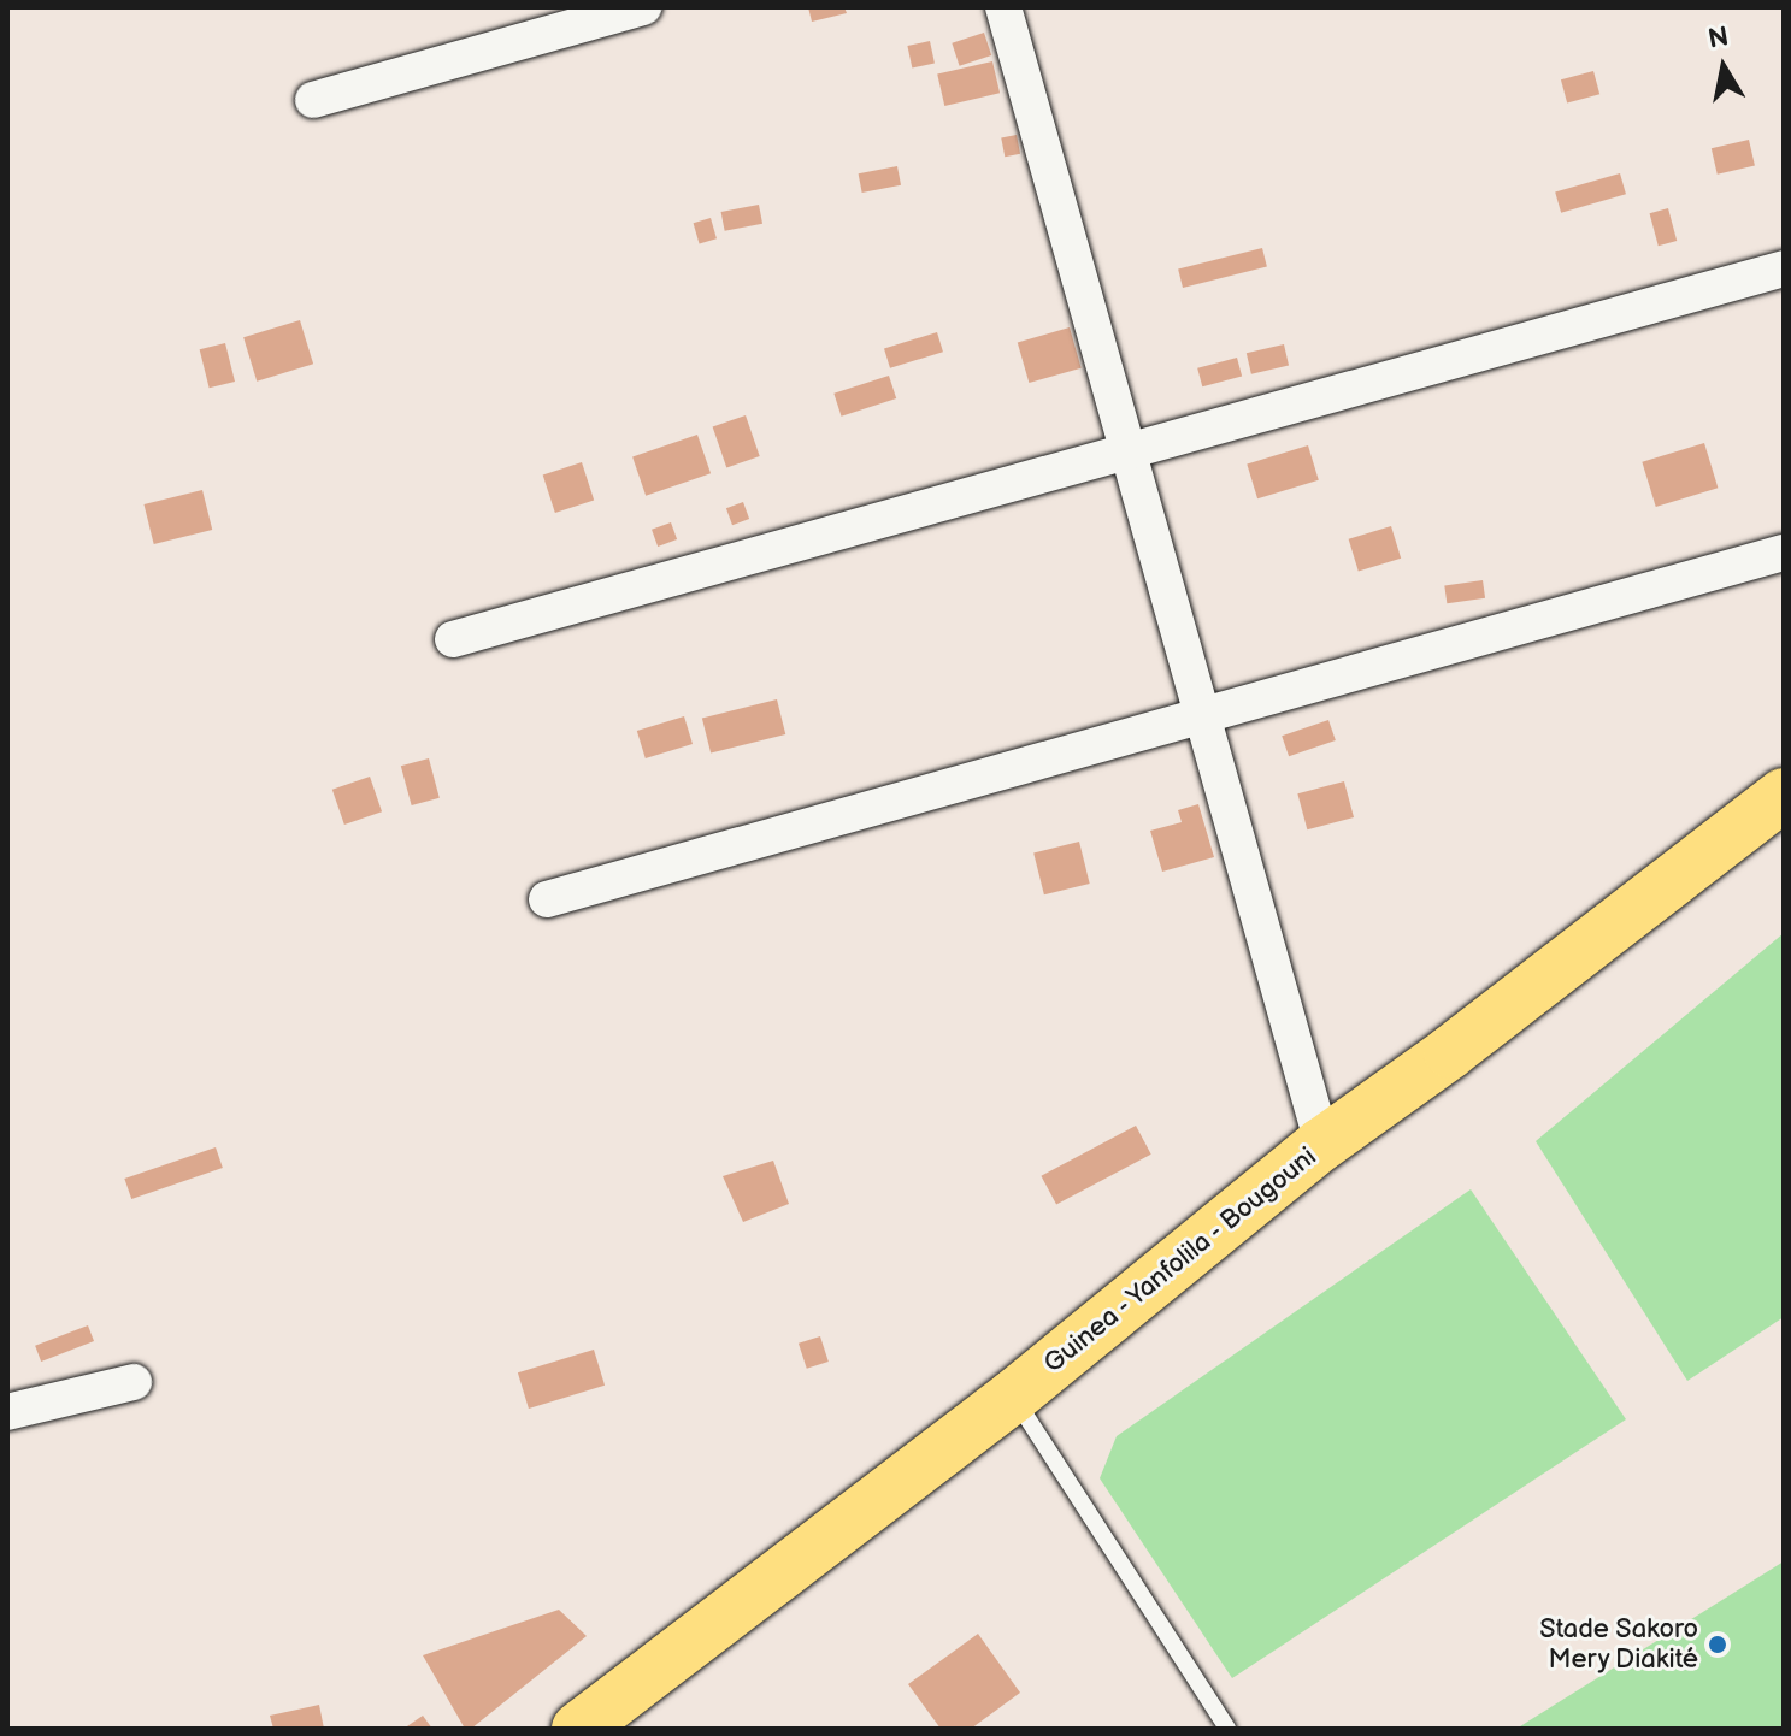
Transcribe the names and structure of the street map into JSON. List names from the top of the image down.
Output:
{
  "streets": {
    "main road": ["Guinea - Yanfolila - Bougouni"]
  },
  "places": ["Stade Sakoro Mery Diakité"],
  "north": "top"
}
